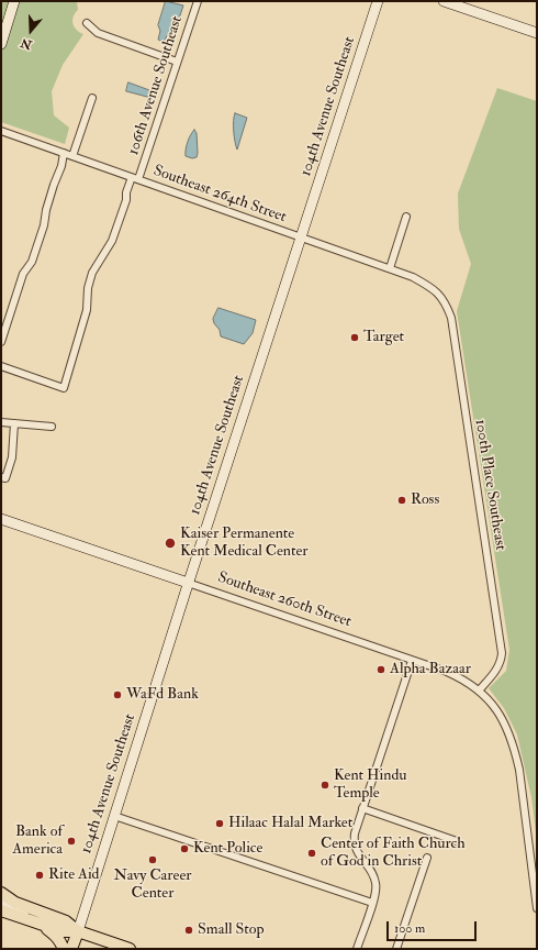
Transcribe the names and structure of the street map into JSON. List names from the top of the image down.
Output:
{
  "streets": {
    "main road": ["104th Avenue Southeast"],
    "street": [
      "106th Avenue Southeast",
      "Southeast 264th Street",
      "100th Place Southeast",
      "Southeast 260th Street"
    ]
  },
  "crossings": [
    ["106th Avenue Southeast", "Southeast 264th Street"],
    ["104th Avenue Southeast", "Southeast 264th Street"],
    ["104th Avenue Southeast", "Southeast 260th Street"],
    ["Southeast 264th Street", "100th Place Southeast"],
    ["100th Place Southeast", "Southeast 260th Street"]
  ],
  "places": [
    "Target",
    "Ross",
    "Kaiser Permanente Kent Medical Center",
    "Alpha Bazaar",
    "WaFd Bank",
    "Kent Hindu Temple",
    "Hilaac Halal Market",
    "Bank of America",
    "Kent Police",
    "Center of Faith Church of God in Christ",
    "Navy Career Center",
    "Rite Aid",
    "Small Stop"
  ],
  "scale_bar": "100 m",
  "north": "bottom"
}
